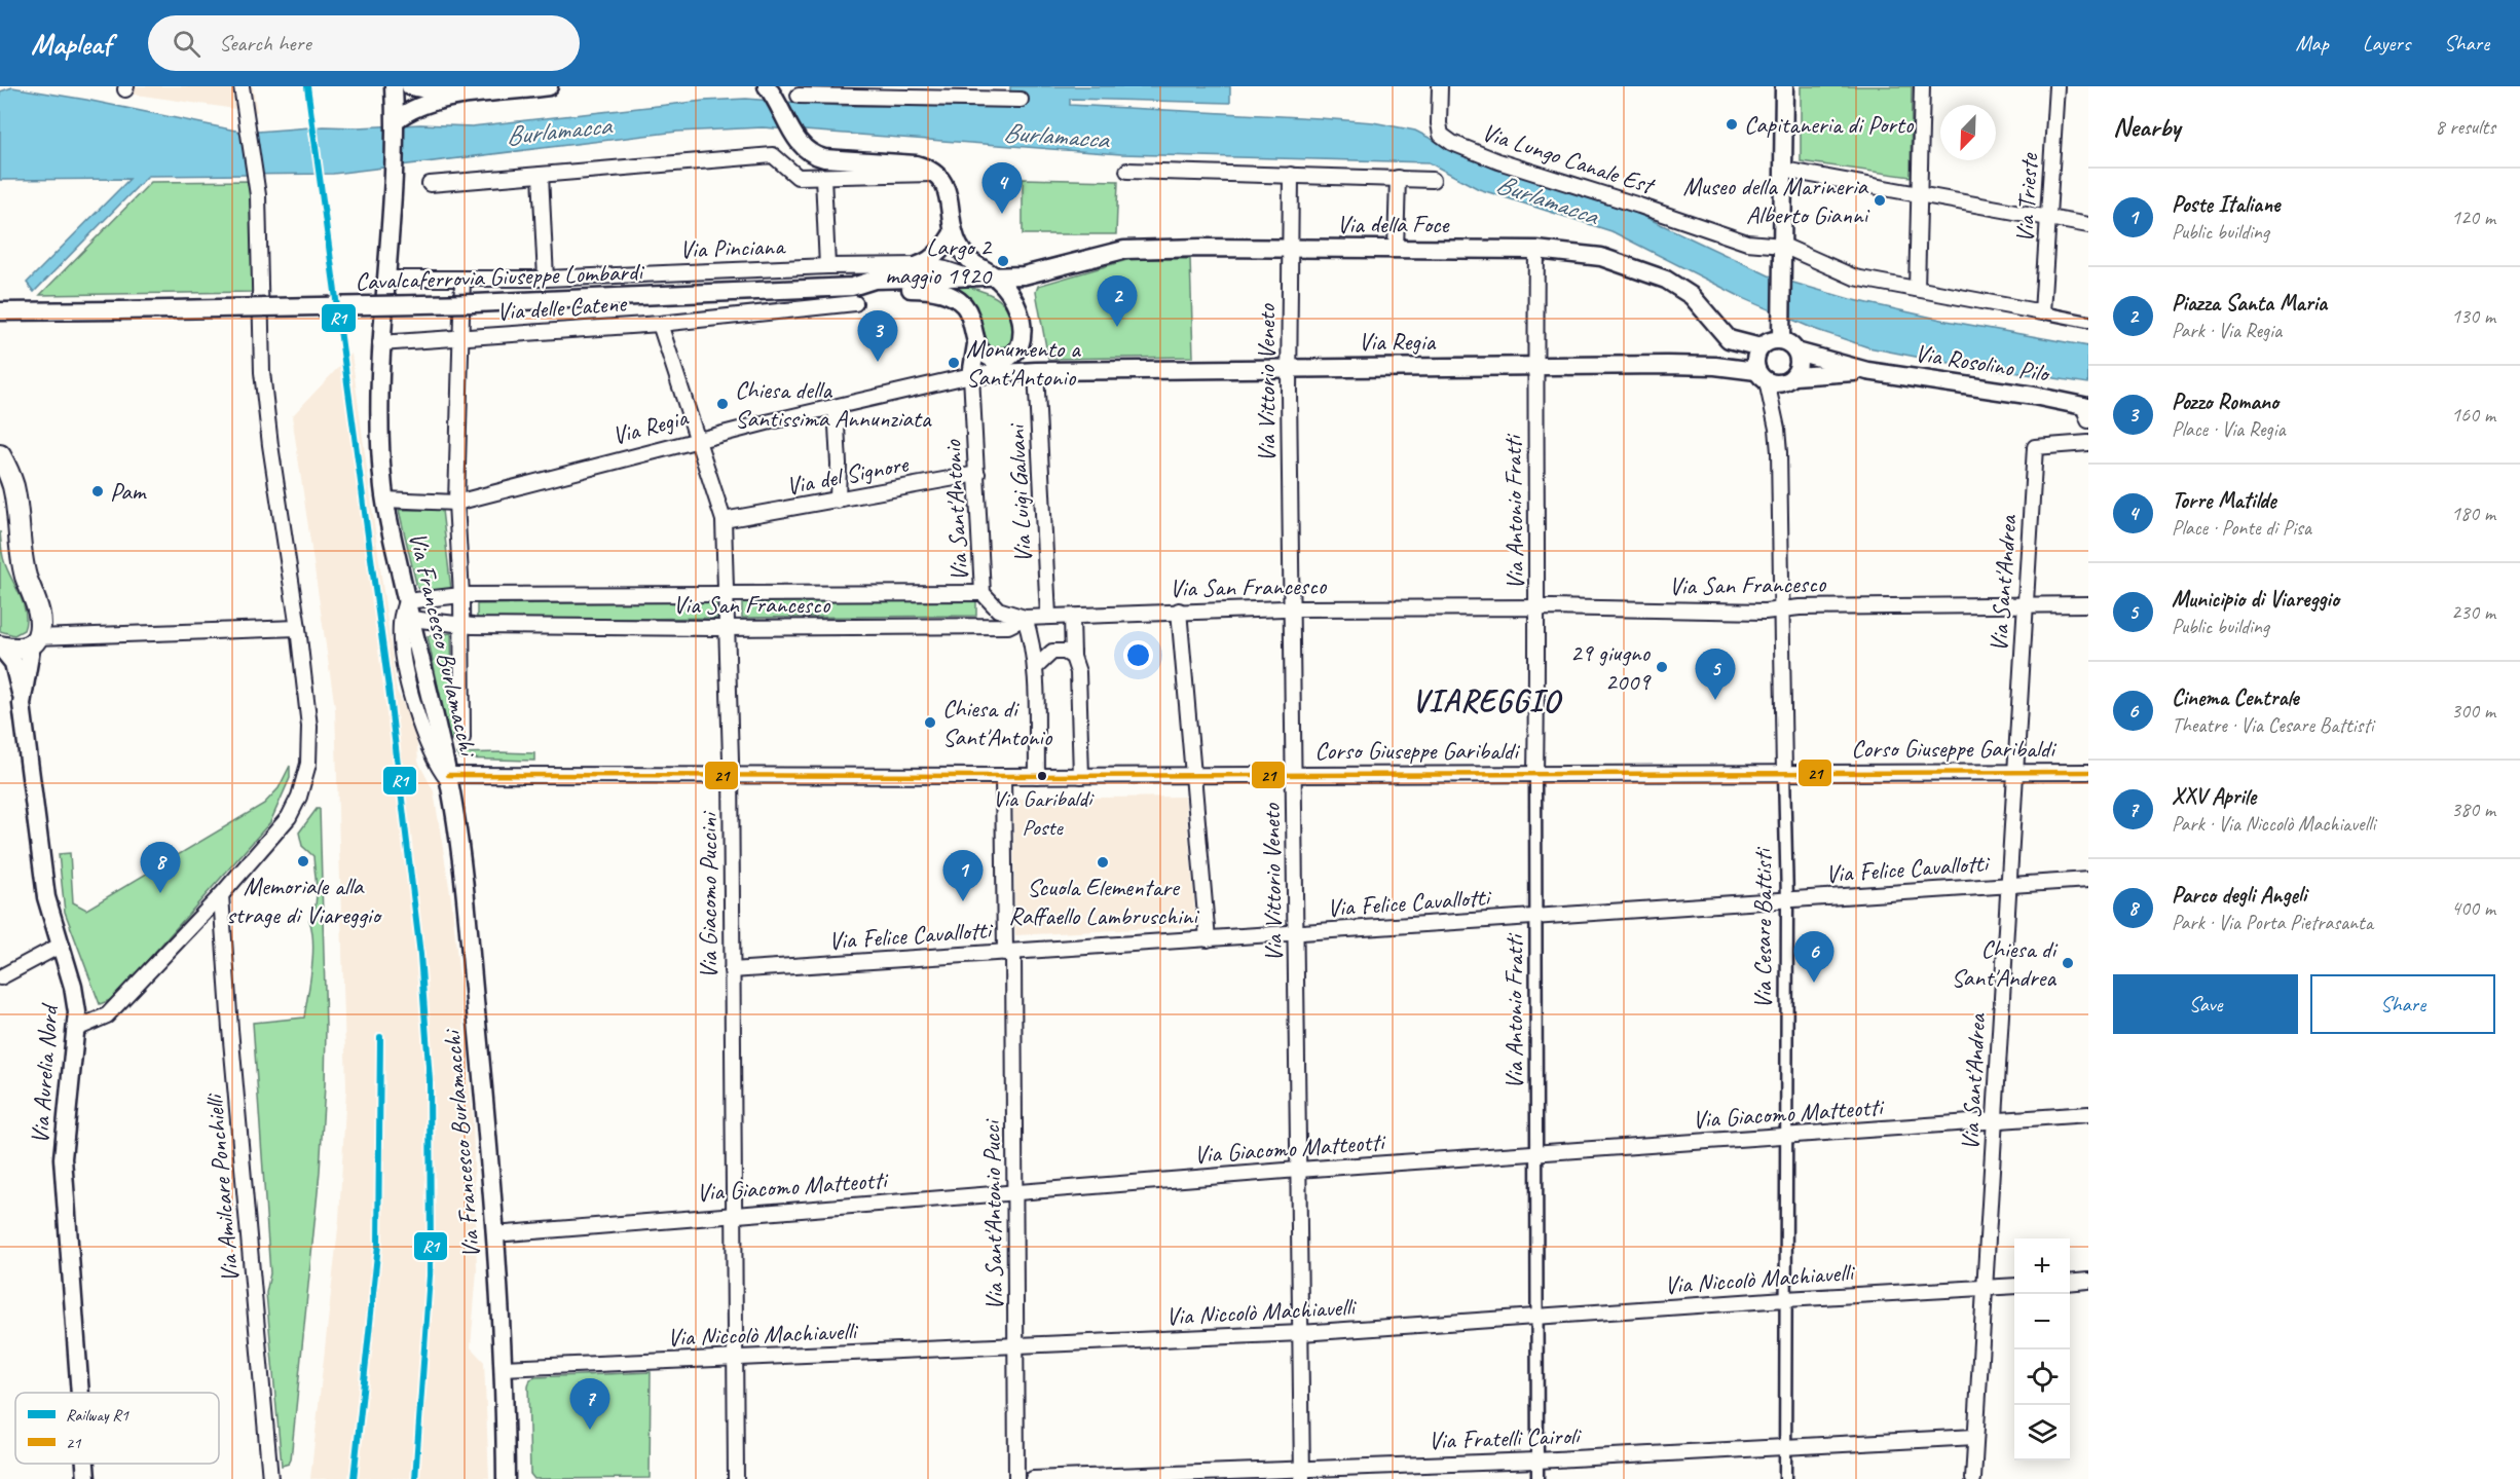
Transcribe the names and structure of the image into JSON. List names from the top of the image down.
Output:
{
  "streets": {
    "street": [
      "Via Lungo Canale Est",
      "Via Trieste",
      "Via della Foce",
      "Via Pinciana",
      "Cavalcaferrovia Giuseppe Lombardi",
      "Via delle Catene",
      "Via Regia",
      "Via Rosolino Pilo",
      "Via Vittorio Veneto",
      "Via del Signore",
      "Via Luigi Galvani",
      "Via Sant'Antonio",
      "Via Antonio Fratti",
      "Via Sant'Andrea",
      "Via San Francesco",
      "Via Francesco Burlamacchi",
      "Corso Giuseppe Garibaldi",
      "Via Felice Cavallotti",
      "Via Giacomo Puccini",
      "Via Cesare Battisti",
      "Via Aurelia Nord",
      "Via Giacomo Matteotti",
      "Via Amilcare Ponchielli",
      "Via Sant'Antonio Pucci",
      "Via Niccolò Machiavelli",
      "Via Fratelli Cairoli"
    ]
  },
  "crossings": [
    ["Via Lungo Canale Est", "Via Trieste"],
    ["Via della Foce", "Cavalcaferrovia Giuseppe Lombardi"],
    ["Via della Foce", "Via Regia"],
    ["Via della Foce", "Via Rosolino Pilo"],
    ["Via della Foce", "Via Vittorio Veneto"],
    ["Via della Foce", "Via Antonio Fratti"],
    ["Via della Foce", "Via Cesare Battisti"],
    ["Via Pinciana", "Cavalcaferrovia Giuseppe Lombardi"],
    ["Via Pinciana", "Via Francesco Burlamacchi"],
    ["Cavalcaferrovia Giuseppe Lombardi", "Via delle Catene"],
    ["Via delle Catene", "Via Francesco Burlamacchi"],
    ["Via delle Catene", "Via Giacomo Puccini"],
    ["Via Regia", "Via Rosolino Pilo"],
    ["Via Regia", "Via Vittorio Veneto"],
    ["Via Regia", "Via Luigi Galvani"],
    ["Via Regia", "Via Sant'Antonio"],
    ["Via Regia", "Via Antonio Fratti"],
    ["Via Regia", "Via Francesco Burlamacchi"],
    ["Via Regia", "Via Giacomo Puccini"],
    ["Via Regia", "Via Cesare Battisti"],
    ["Via Rosolino Pilo", "Via Cesare Battisti"],
    ["Via Vittorio Veneto", "Via San Francesco"],
    ["Via Vittorio Veneto", "Corso Giuseppe Garibaldi"],
    ["Via Vittorio Veneto", "Via Felice Cavallotti"],
    ["Via Vittorio Veneto", "Via Giacomo Matteotti"],
    ["Via Vittorio Veneto", "Via Niccolò Machiavelli"],
    ["Via Vittorio Veneto", "Via Fratelli Cairoli"],
    ["Via del Signore", "Via Sant'Antonio"],
    ["Via del Signore", "Via Giacomo Puccini"],
    ["Via Luigi Galvani", "Via San Francesco"],
    ["Via Sant'Antonio", "Via San Francesco"],
    ["Via Antonio Fratti", "Via San Francesco"],
    ["Via Antonio Fratti", "Corso Giuseppe Garibaldi"],
    ["Via Antonio Fratti", "Via Felice Cavallotti"],
    ["Via Antonio Fratti", "Via Giacomo Matteotti"],
    ["Via Antonio Fratti", "Via Niccolò Machiavelli"],
    ["Via Antonio Fratti", "Via Fratelli Cairoli"],
    ["Via Sant'Andrea", "Via San Francesco"],
    ["Via Sant'Andrea", "Corso Giuseppe Garibaldi"],
    ["Via Sant'Andrea", "Via Felice Cavallotti"],
    ["Via Sant'Andrea", "Via Giacomo Matteotti"],
    ["Via Sant'Andrea", "Via Niccolò Machiavelli"],
    ["Via Sant'Andrea", "Via Fratelli Cairoli"],
    ["Via San Francesco", "Via Francesco Burlamacchi"],
    ["Via San Francesco", "Via Giacomo Puccini"],
    ["Via San Francesco", "Via Cesare Battisti"],
    ["Via Francesco Burlamacchi", "Corso Giuseppe Garibaldi"],
    ["Via Francesco Burlamacchi", "Via Giacomo Matteotti"],
    ["Via Francesco Burlamacchi", "Via Niccolò Machiavelli"],
    ["Corso Giuseppe Garibaldi", "Via Giacomo Puccini"],
    ["Corso Giuseppe Garibaldi", "Via Cesare Battisti"],
    ["Corso Giuseppe Garibaldi", "Via Sant'Antonio Pucci"],
    ["Via Felice Cavallotti", "Via Giacomo Puccini"],
    ["Via Felice Cavallotti", "Via Cesare Battisti"],
    ["Via Felice Cavallotti", "Via Sant'Antonio Pucci"],
    ["Via Giacomo Puccini", "Via Giacomo Matteotti"],
    ["Via Giacomo Puccini", "Via Niccolò Machiavelli"],
    ["Via Cesare Battisti", "Via Giacomo Matteotti"],
    ["Via Cesare Battisti", "Via Niccolò Machiavelli"],
    ["Via Cesare Battisti", "Via Fratelli Cairoli"],
    ["Via Giacomo Matteotti", "Via Sant'Antonio Pucci"],
    ["Via Sant'Antonio Pucci", "Via Niccolò Machiavelli"]
  ],
  "districts": ["VIAREGGIO"],
  "water": ["Burlamacca"],
  "places": [
    "Capitaneria di Porto",
    "Museo della Marineria Alberto Gianni",
    "Largo 2 maggio 1920",
    "Monumento a Sant'Antonio",
    "Chiesa della Santissima Annunziata",
    "Pam",
    "29 giugno 2009",
    "Chiesa di Sant'Antonio",
    "Via Garibaldi Poste",
    "Memoriale alla strage di Viareggio",
    "Scuola Elementare Raffaello Lambruschini",
    "Chiesa di Sant'Andrea"
  ],
  "lines": ["rail line R1", "transit line 21"],
  "legend": ["Railway R1", "21"],
  "north": "bottom left",
  "page": {
    "header": "Mapleaf",
    "search": "Search here",
    "nav": ["Map", "Layers", "Share"],
    "heading": ["Nearby", "8 results"],
    "pins": [
      "4",
      "2",
      "3",
      "5",
      "8",
      "1",
      "6",
      "7"
    ],
    "list": [
      {
        "mark": "1",
        "name": "Poste Italiane",
        "note": "Public building",
        "value": "120 m"
      },
      {
        "mark": "2",
        "name": "Piazza Santa Maria",
        "note": "Park · Via Regia",
        "value": "130 m"
      },
      {
        "mark": "3",
        "name": "Pozzo Romano",
        "note": "Place · Via Regia",
        "value": "160 m"
      },
      {
        "mark": "4",
        "name": "Torre Matilde",
        "note": "Place · Ponte di Pisa",
        "value": "180 m"
      },
      {
        "mark": "5",
        "name": "Municipio di Viareggio",
        "note": "Public building",
        "value": "230 m"
      },
      {
        "mark": "6",
        "name": "Cinema Centrale",
        "note": "Theatre · Via Cesare Battisti",
        "value": "300 m"
      },
      {
        "mark": "7",
        "name": "XXV Aprile",
        "note": "Park · Via Niccolò Machiavelli",
        "value": "380 m"
      },
      {
        "mark": "8",
        "name": "Parco degli Angeli",
        "note": "Park · Via Porta Pietrasanta",
        "value": "400 m"
      }
    ],
    "buttons": ["Save", "Share"],
    "map_buttons": ["+", "−"]
  }
}
